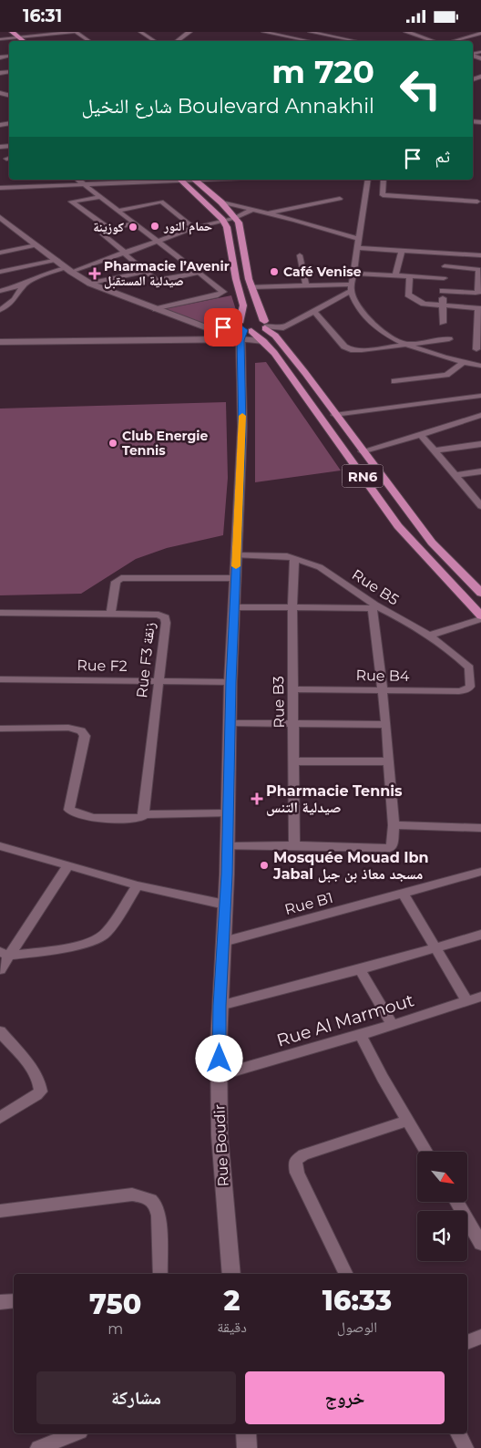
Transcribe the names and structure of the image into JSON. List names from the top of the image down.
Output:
{
  "streets": {
    "main road": ["RN6"],
    "street": [
      "Rue B5",
      "Rue F3 زنقة",
      "Rue F2",
      "Rue B4",
      "Rue B3",
      "Rue B1",
      "Rue Al Marmout",
      "Rue Boudir"
    ]
  },
  "crossings": [
    ["RN6", "Rue Boudir"],
    ["Rue B5", "Rue B4"],
    ["Rue B5", "Rue B3"],
    ["Rue B5", "Rue Boudir"],
    ["Rue F3 زنقة", "Rue F2"],
    ["Rue F2", "Rue Boudir"],
    ["Rue B4", "Rue B3"],
    ["Rue B1", "Rue Boudir"],
    ["Rue Al Marmout", "Rue Boudir"]
  ],
  "places": {
    "other": [
      "حمام النور",
      "كوزينة",
      "Café Venise",
      "Club Energie Tennis",
      "Mosquée Mouad Ibn Jabal مسجد معاذ بن جبل"
    ],
    "health": ["Pharmacie l’Avenir صيدلية المستقبل", "Pharmacie Tennis صيدلية التنس"]
  },
  "north": "bottom right",
  "page": {
    "status": "16:31",
    "turn": ["720 m", "Boulevard Annakhil شارع النخيل"],
    "then": "ثم",
    "eta": [
      "16:33",
      "الوصول",
      "2",
      "دقيقة",
      "750",
      "m"
    ],
    "buttons": ["خروج", "مشاركة"]
  }
}
